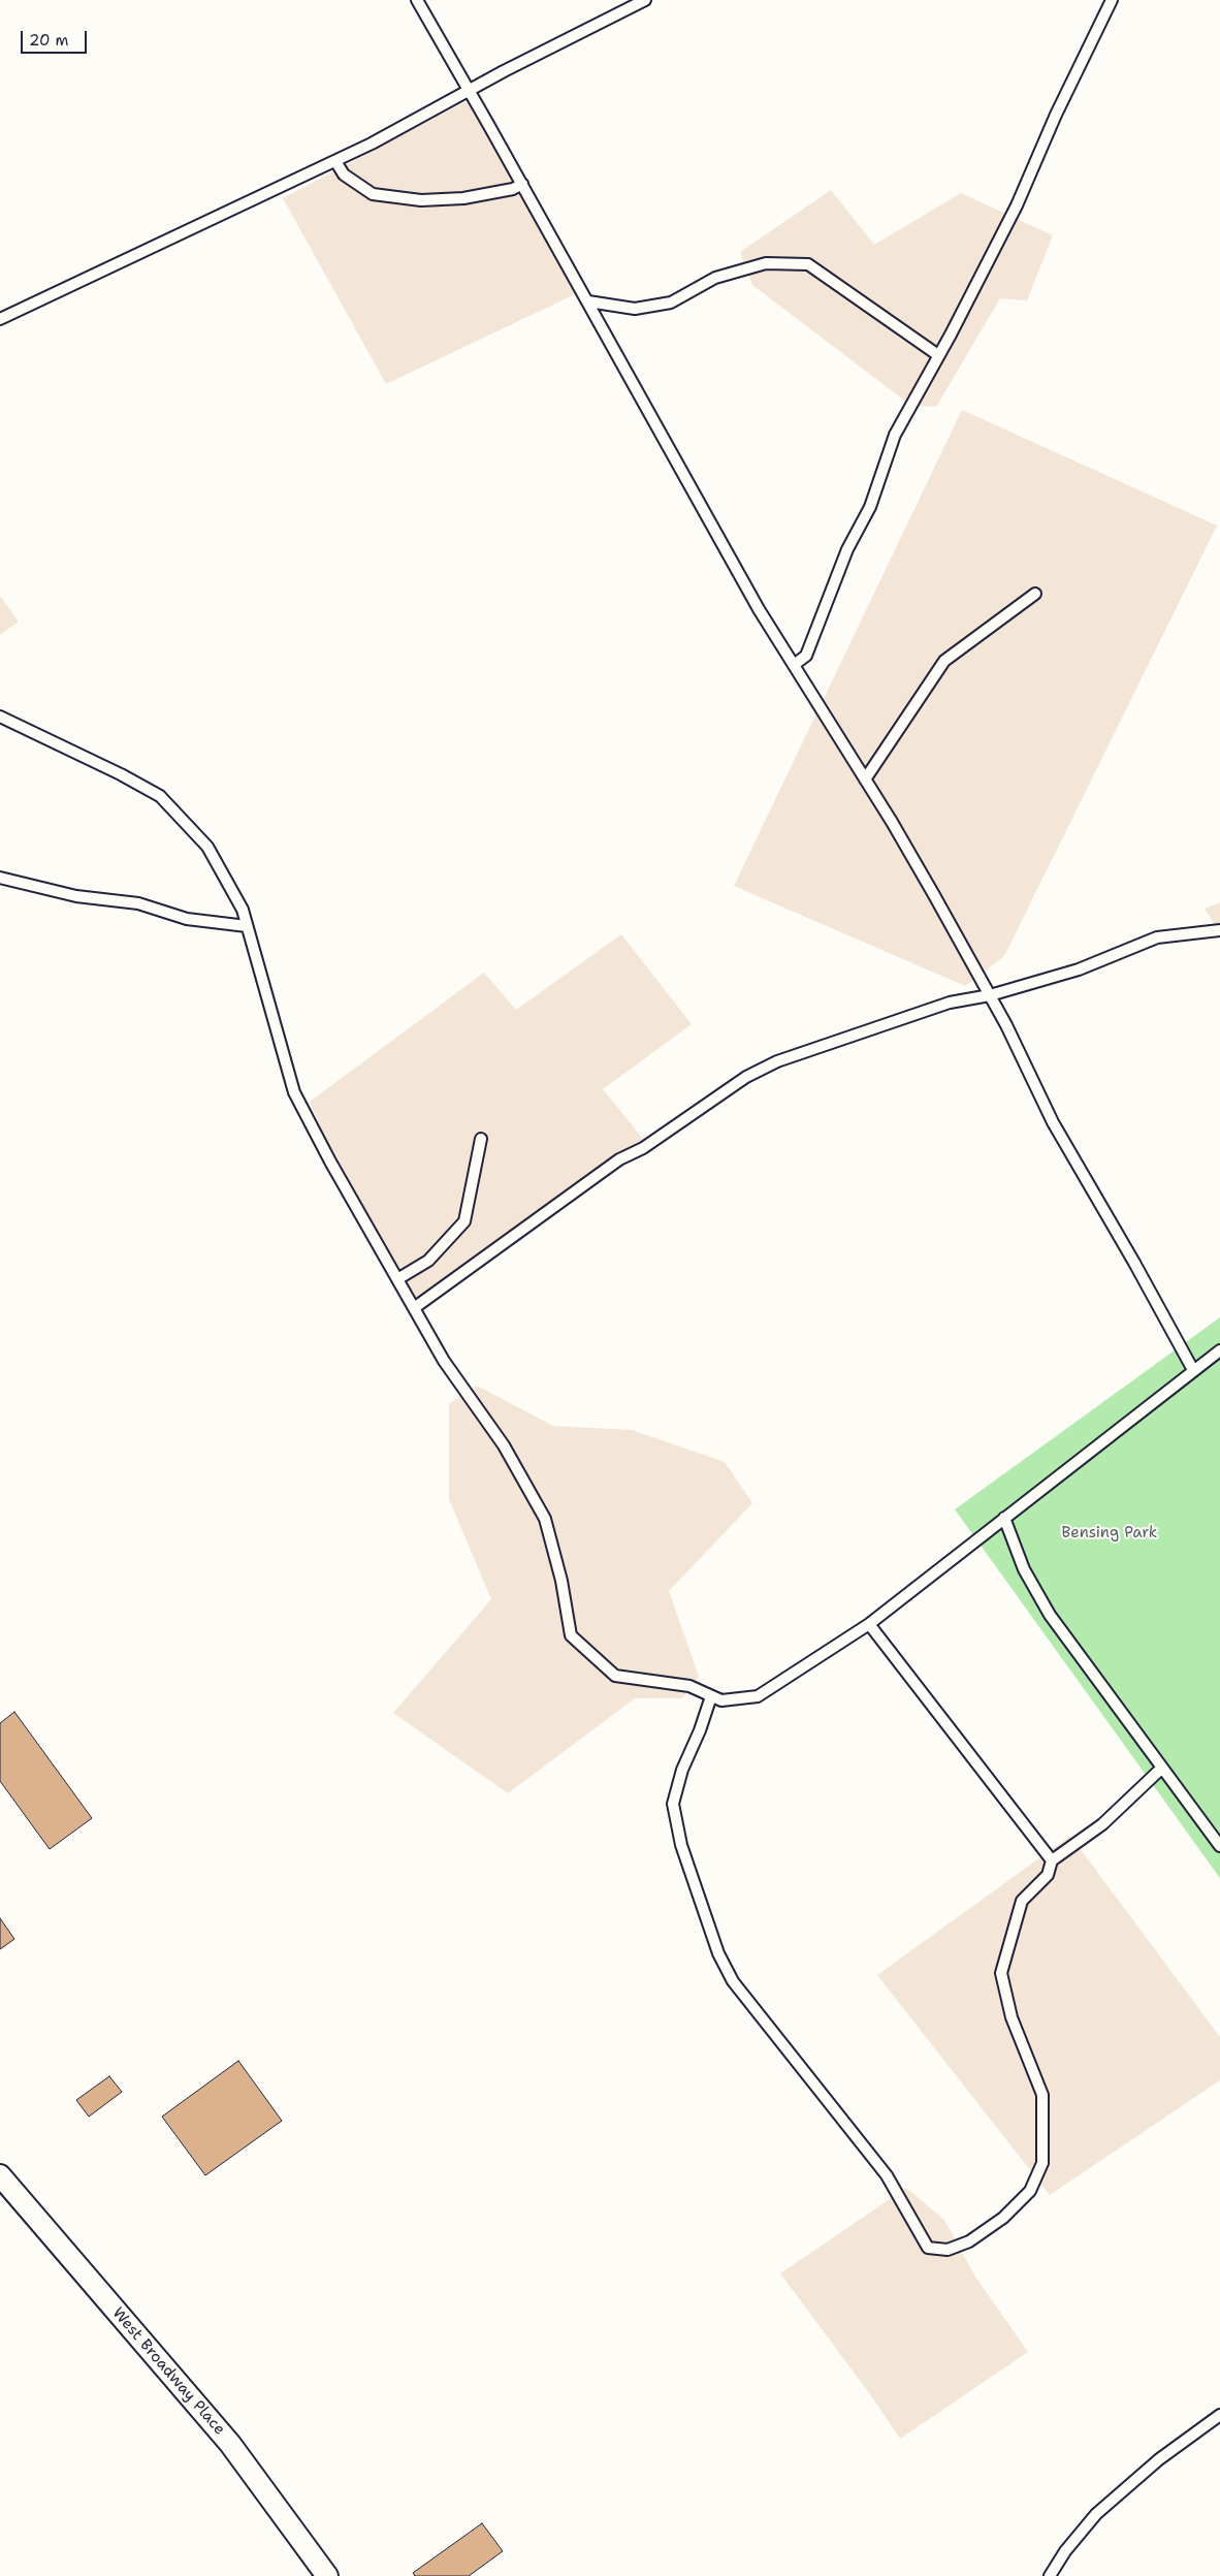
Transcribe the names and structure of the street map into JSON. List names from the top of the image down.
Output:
{
  "streets": {
    "street": ["West Broadway Place"]
  },
  "parks": ["Bensing Park"],
  "scale_bar": "20 m"
}
